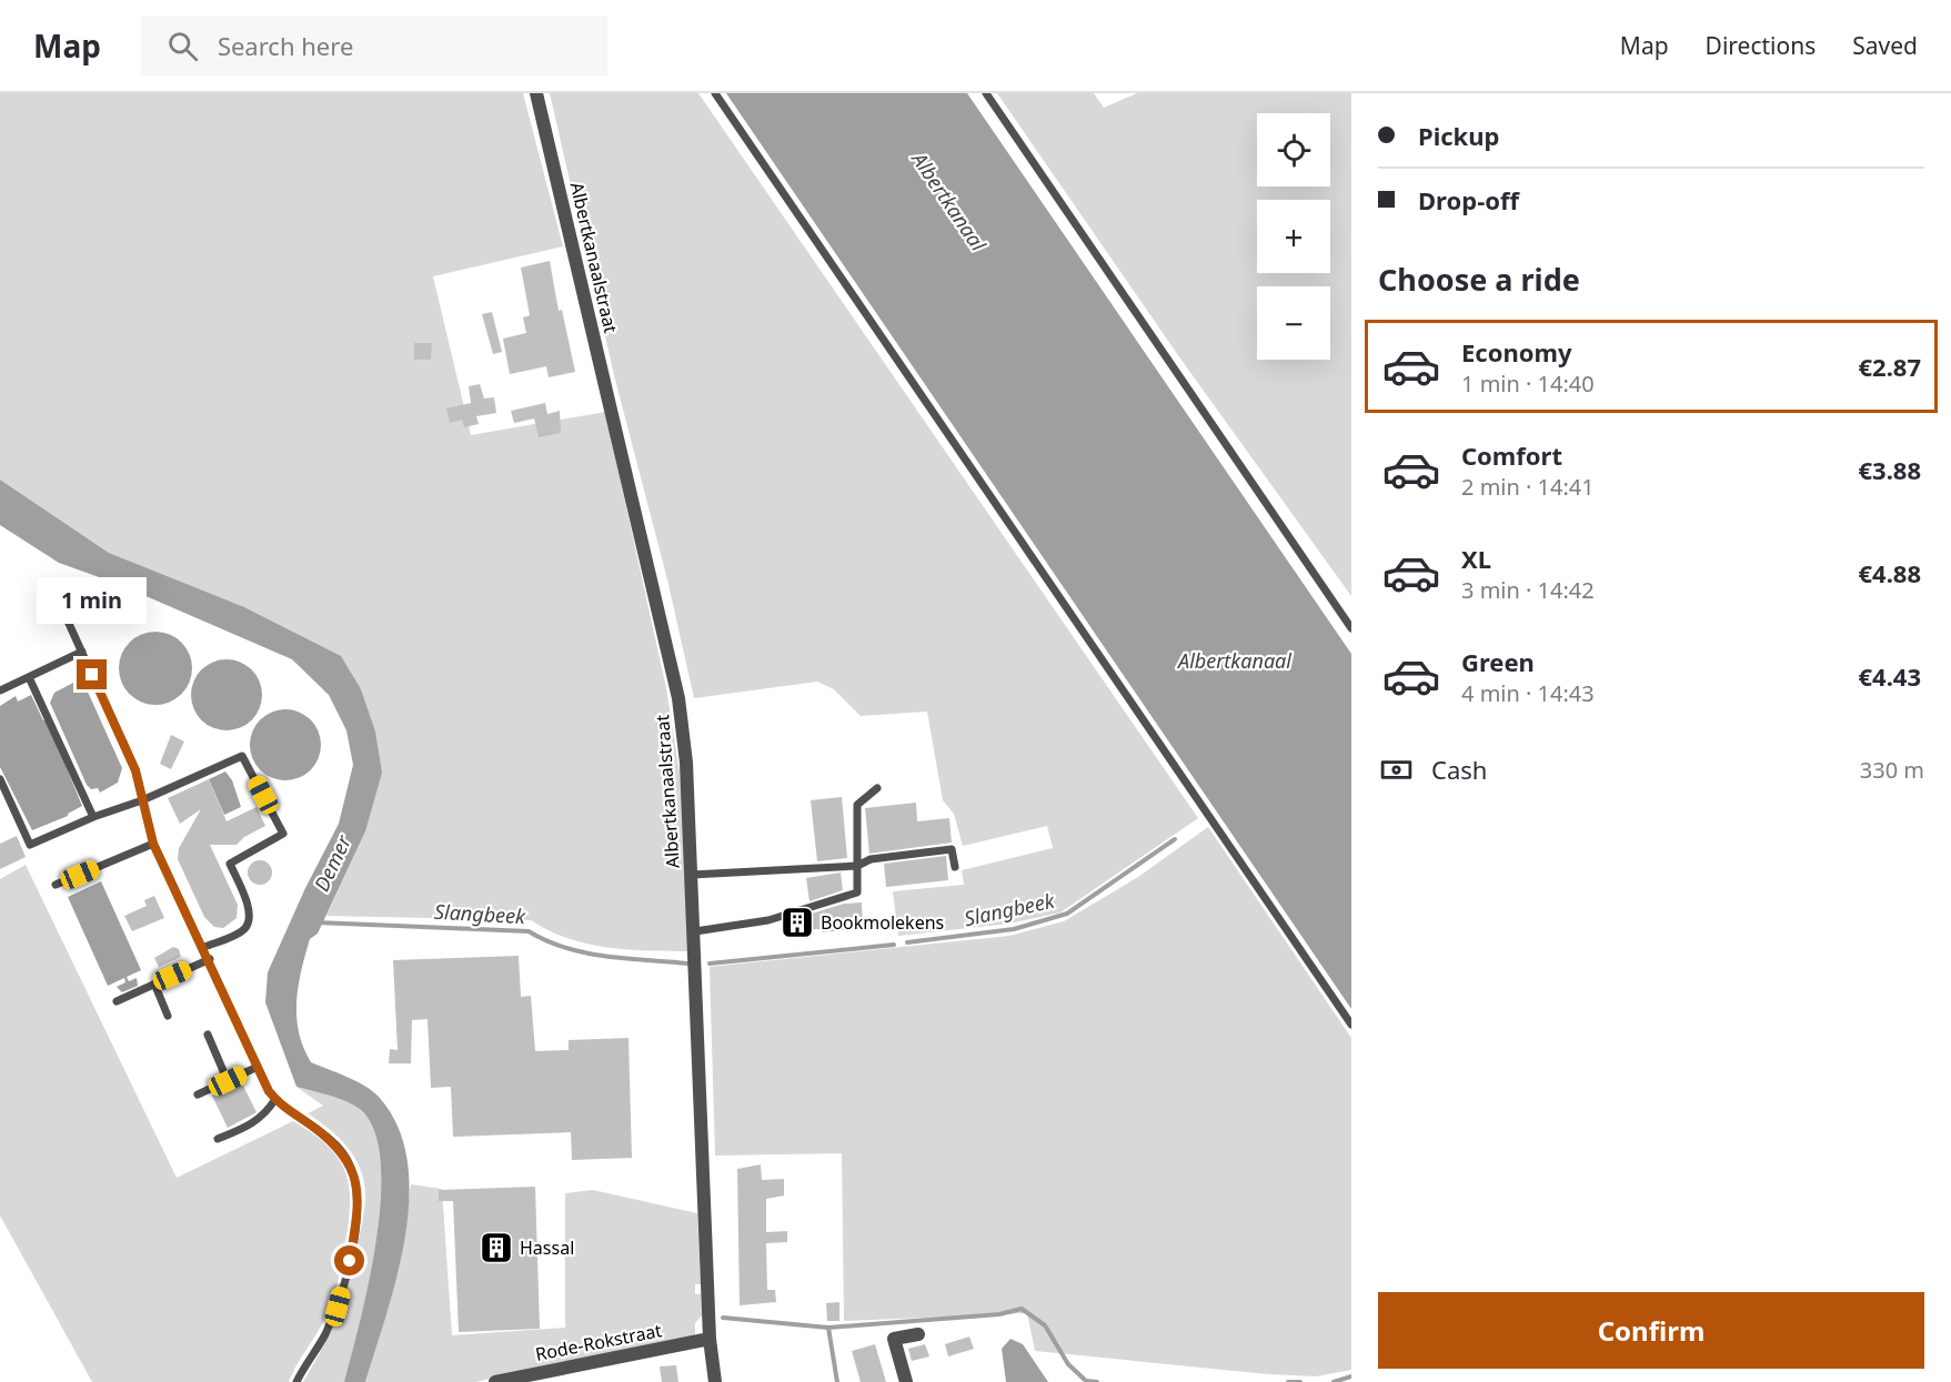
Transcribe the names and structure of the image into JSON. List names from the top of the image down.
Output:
{
  "streets": {
    "street": ["Albertkanaalstraat", "Rode-Rokstraat"]
  },
  "crossings": [
    ["Albertkanaalstraat", "Rode-Rokstraat"]
  ],
  "water": ["Albertkanaal", "Demer", "Slangbeek"],
  "places": {
    "building": ["Bookmolekens", "Hassal"]
  },
  "page": {
    "header": "Map",
    "search": "Search here",
    "nav": ["Map", "Directions", "Saved"],
    "banner": ["Pickup", "Drop-off"],
    "map_buttons": ["+", "−"],
    "heading": "Choose a ride",
    "list": [
      {
        "name": "Economy",
        "note": "1 min · 14:40",
        "value": "€2.87"
      },
      {
        "name": "Comfort",
        "note": "2 min · 14:41",
        "value": "€3.88"
      },
      {
        "name": "XL",
        "note": "3 min · 14:42",
        "value": "€4.88"
      },
      {
        "name": "Green",
        "note": "4 min · 14:43",
        "value": "€4.43"
      }
    ],
    "bubble": "1 min",
    "pay": ["Cash", "330 m"],
    "buttons": "Confirm"
  }
}
